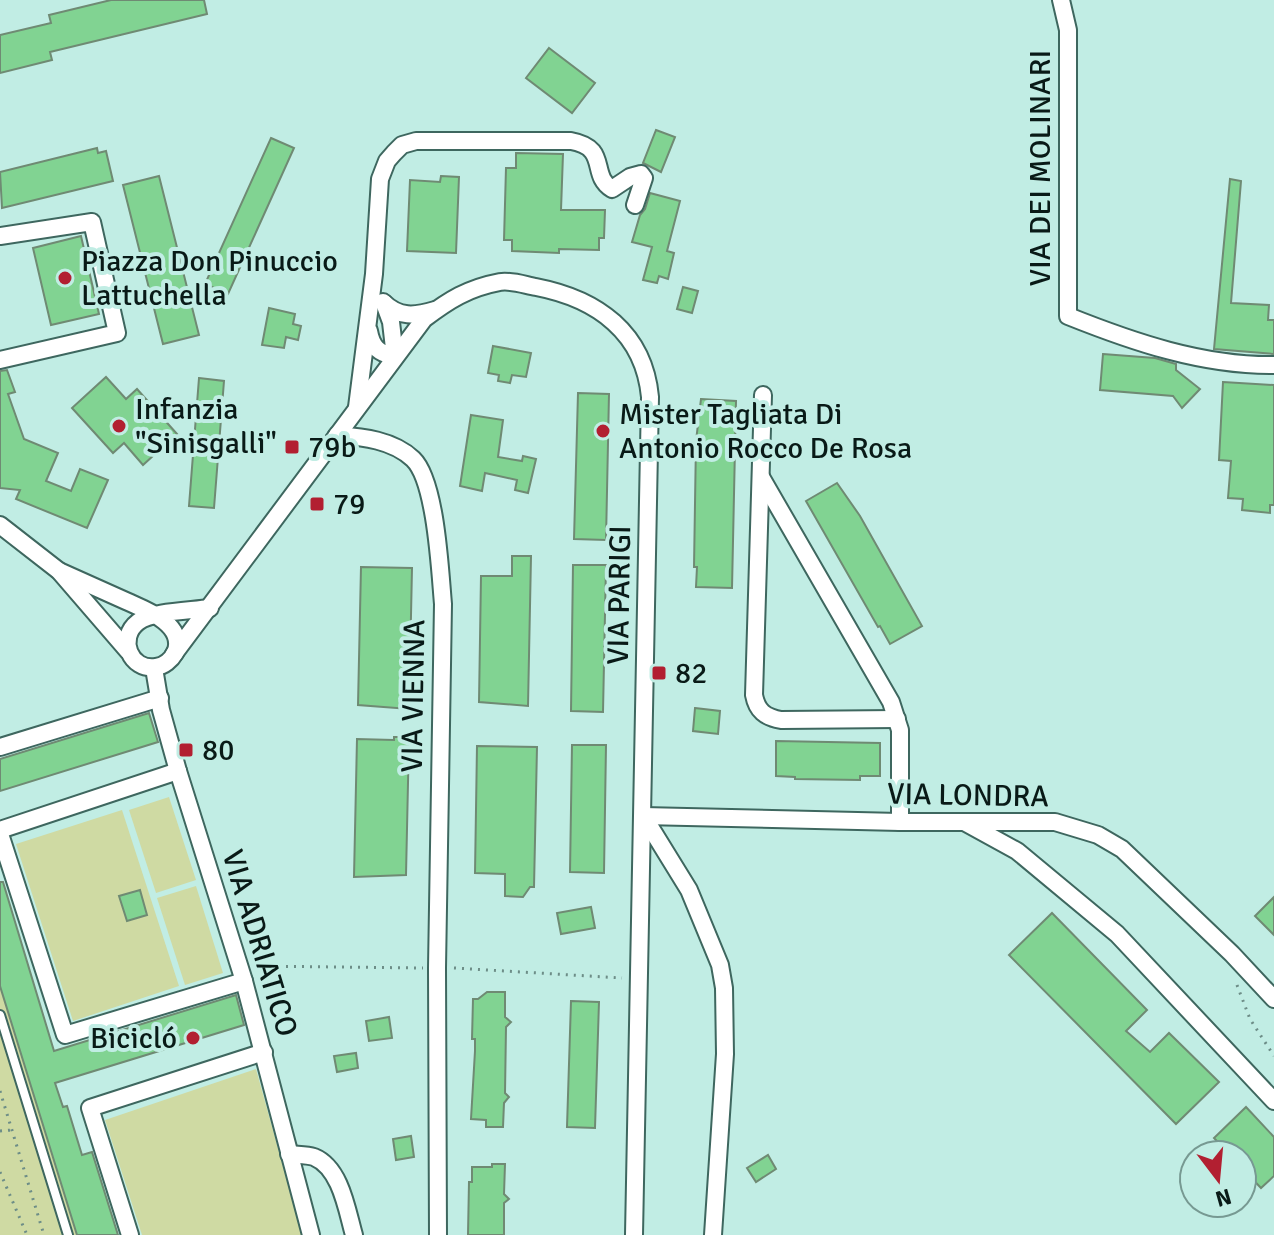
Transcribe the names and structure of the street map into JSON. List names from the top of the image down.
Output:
{
  "streets": {
    "street": [
      "VIA DEI MOLINARI",
      "VIA PARIGI",
      "VIA VIENNA",
      "VIA LONDRA",
      "VIA ADRIATICO"
    ]
  },
  "crossings": [
    ["VIA PARIGI", "VIA VIENNA"],
    ["VIA PARIGI", "VIA LONDRA"]
  ],
  "places": {
    "other": [
      "Piazza Don Pinuccio Lattuchella",
      "Infanzia \"Sinisgalli\"",
      "Mister Tagliata Di Antonio Rocco De Rosa",
      "Bicicló"
    ],
    "transit": [
      "79b",
      "79",
      "82",
      "80"
    ]
  },
  "north": "bottom"
}
